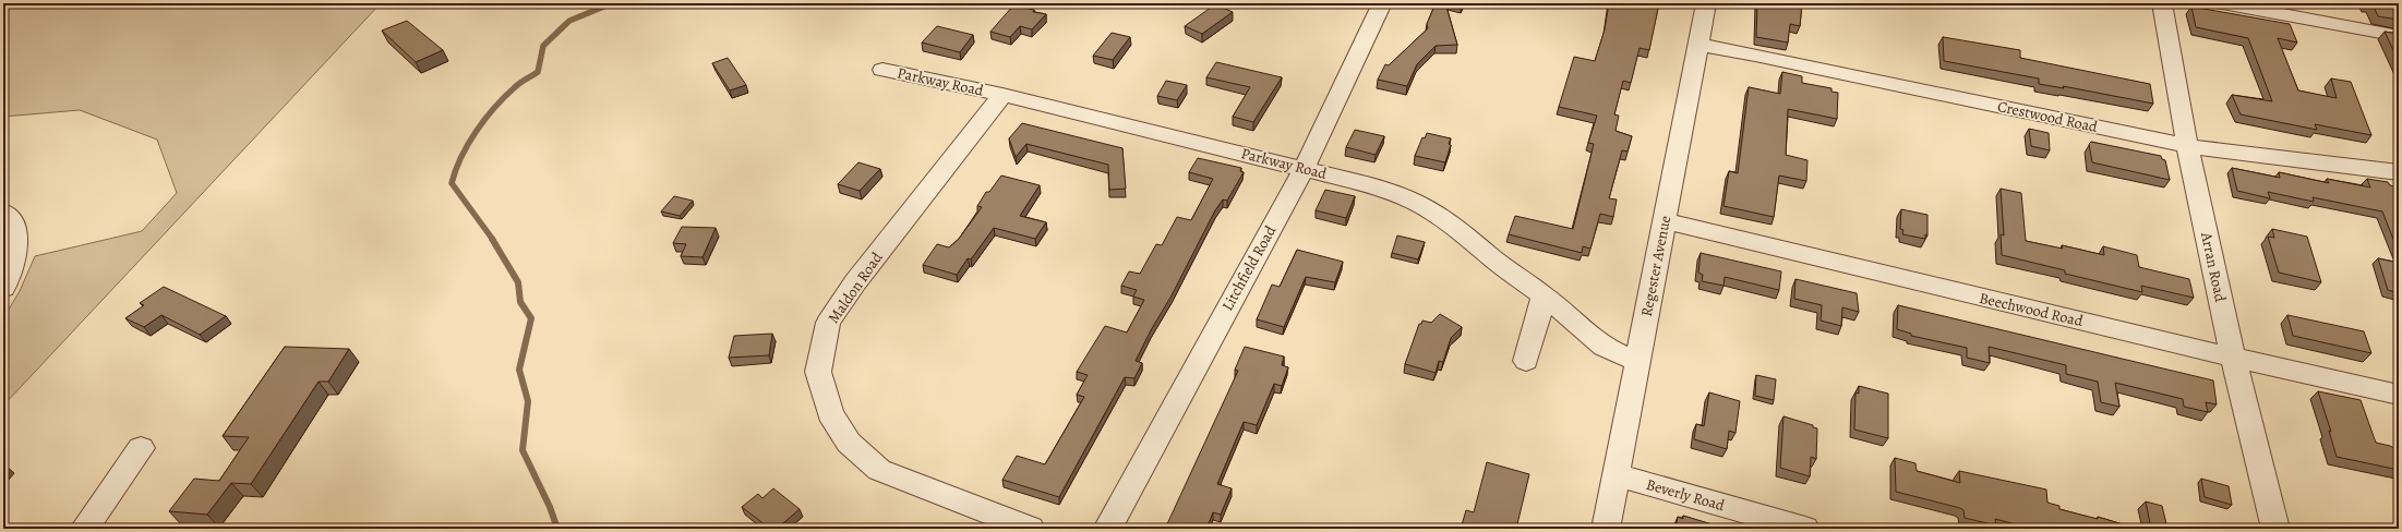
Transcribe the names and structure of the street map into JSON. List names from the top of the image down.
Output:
{
  "streets": {
    "street": [
      "Parkway Road",
      "Crestwood Road",
      "Regester Avenue",
      "Arran Road",
      "Litchfield Road",
      "Maldon Road",
      "Beechwood Road",
      "Beverly Road"
    ]
  },
  "crossings": [
    ["Parkway Road", "Regester Avenue"],
    ["Parkway Road", "Litchfield Road"],
    ["Parkway Road", "Maldon Road"],
    ["Crestwood Road", "Regester Avenue"],
    ["Crestwood Road", "Arran Road"],
    ["Regester Avenue", "Beechwood Road"],
    ["Regester Avenue", "Beverly Road"],
    ["Arran Road", "Beechwood Road"]
  ]
}
